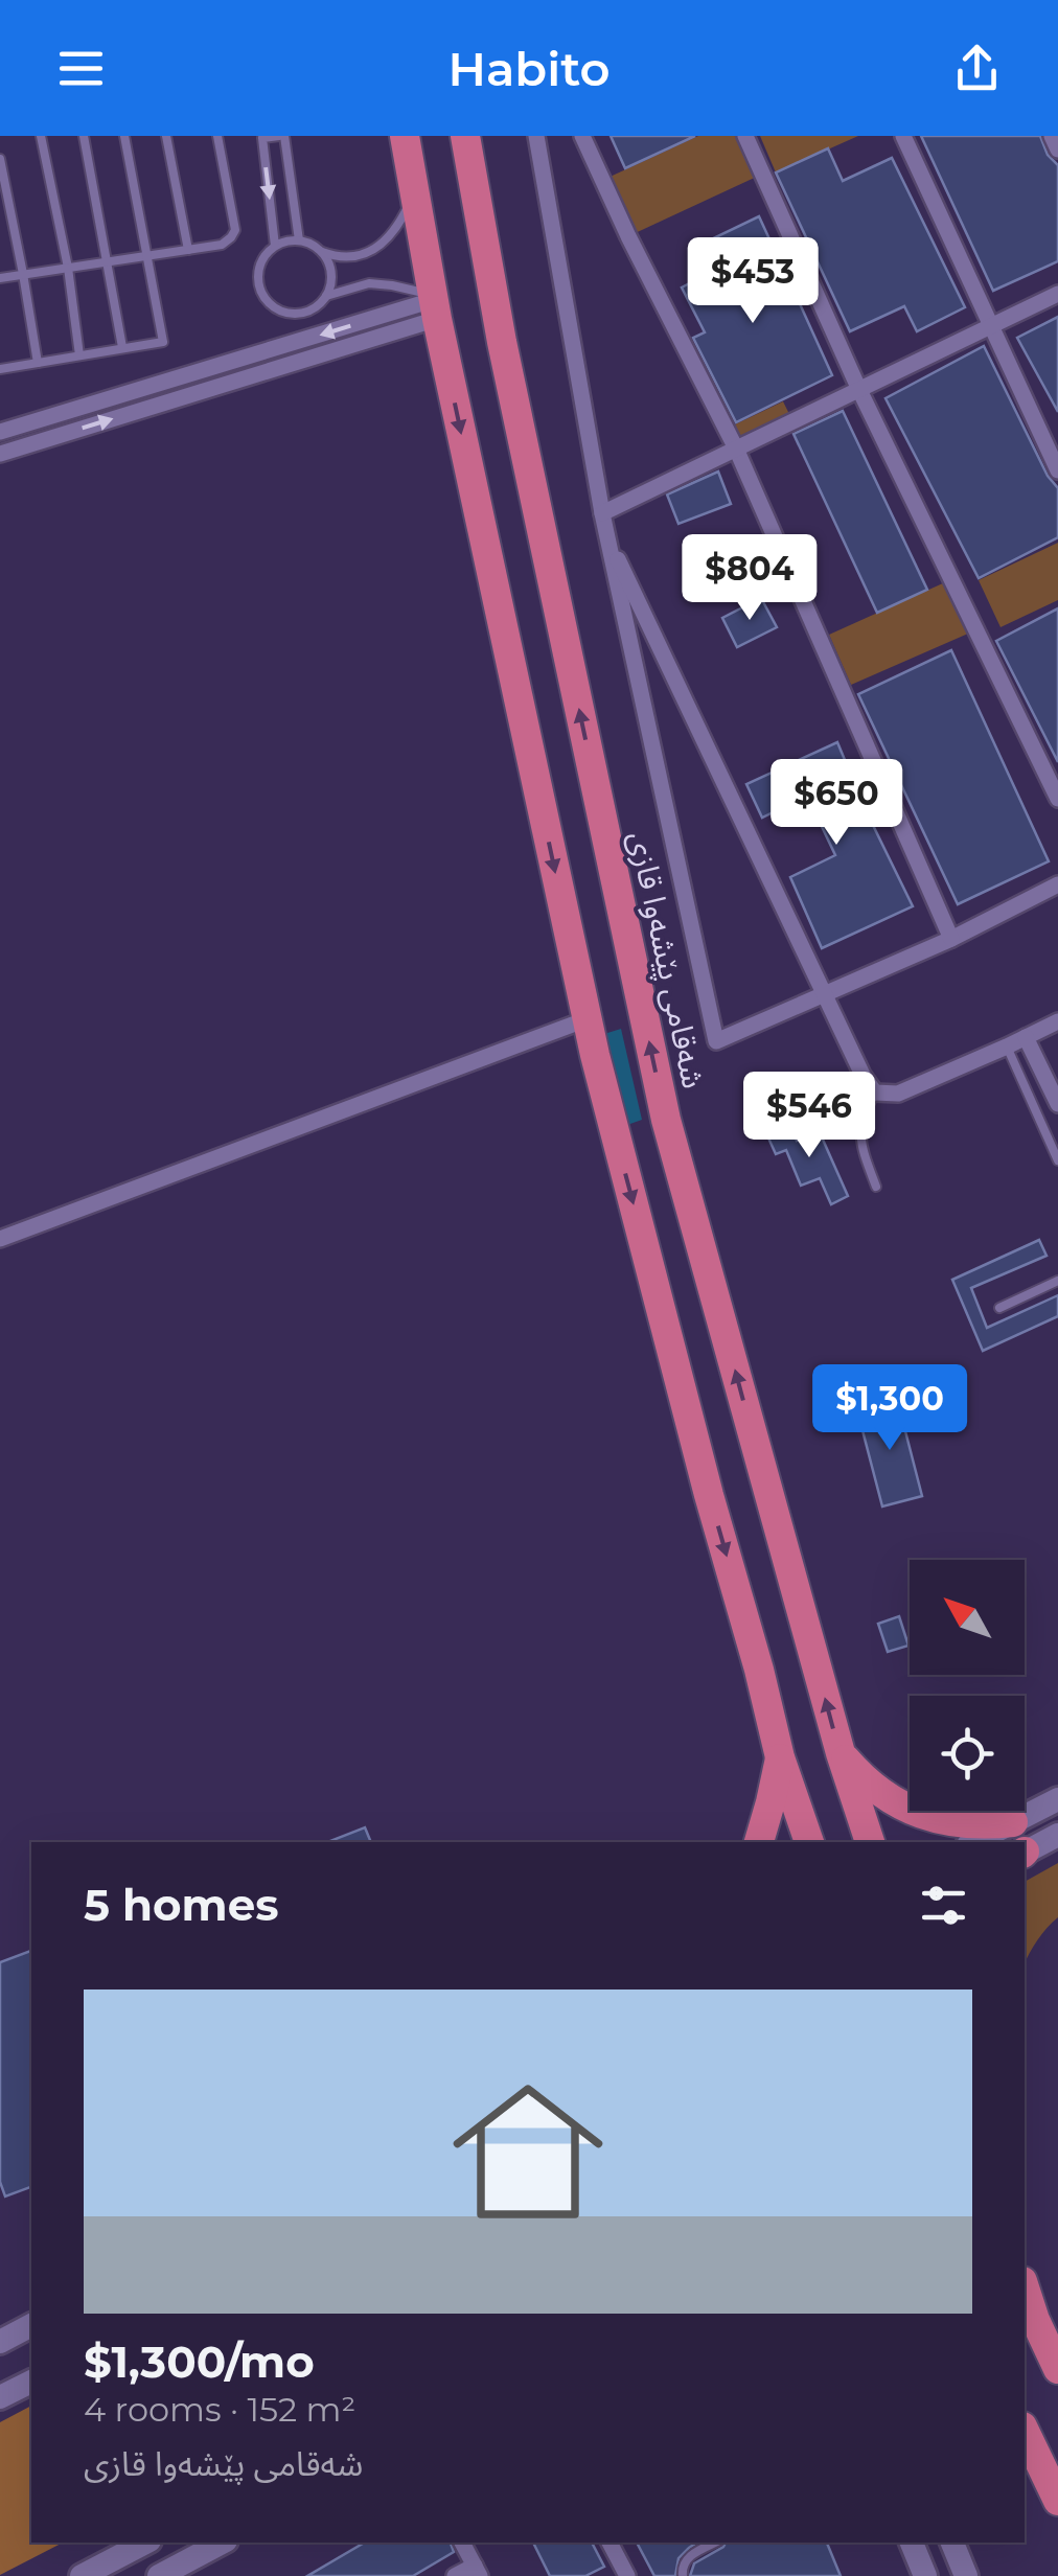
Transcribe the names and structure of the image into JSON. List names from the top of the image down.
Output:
{
  "streets": {
    "highway": ["شەقامی پێشەوا قازی"]
  },
  "north": "top left",
  "page": {
    "header": "Habito",
    "price": [
      "$453",
      "$804",
      "$650",
      "$546",
      "$1,300"
    ],
    "heading": "5 homes",
    "list": [
      {
        "name": "$1,300/mo",
        "note": "4 rooms · 152 m² · شەقامی پێشەوا قازی"
      }
    ]
  }
}
